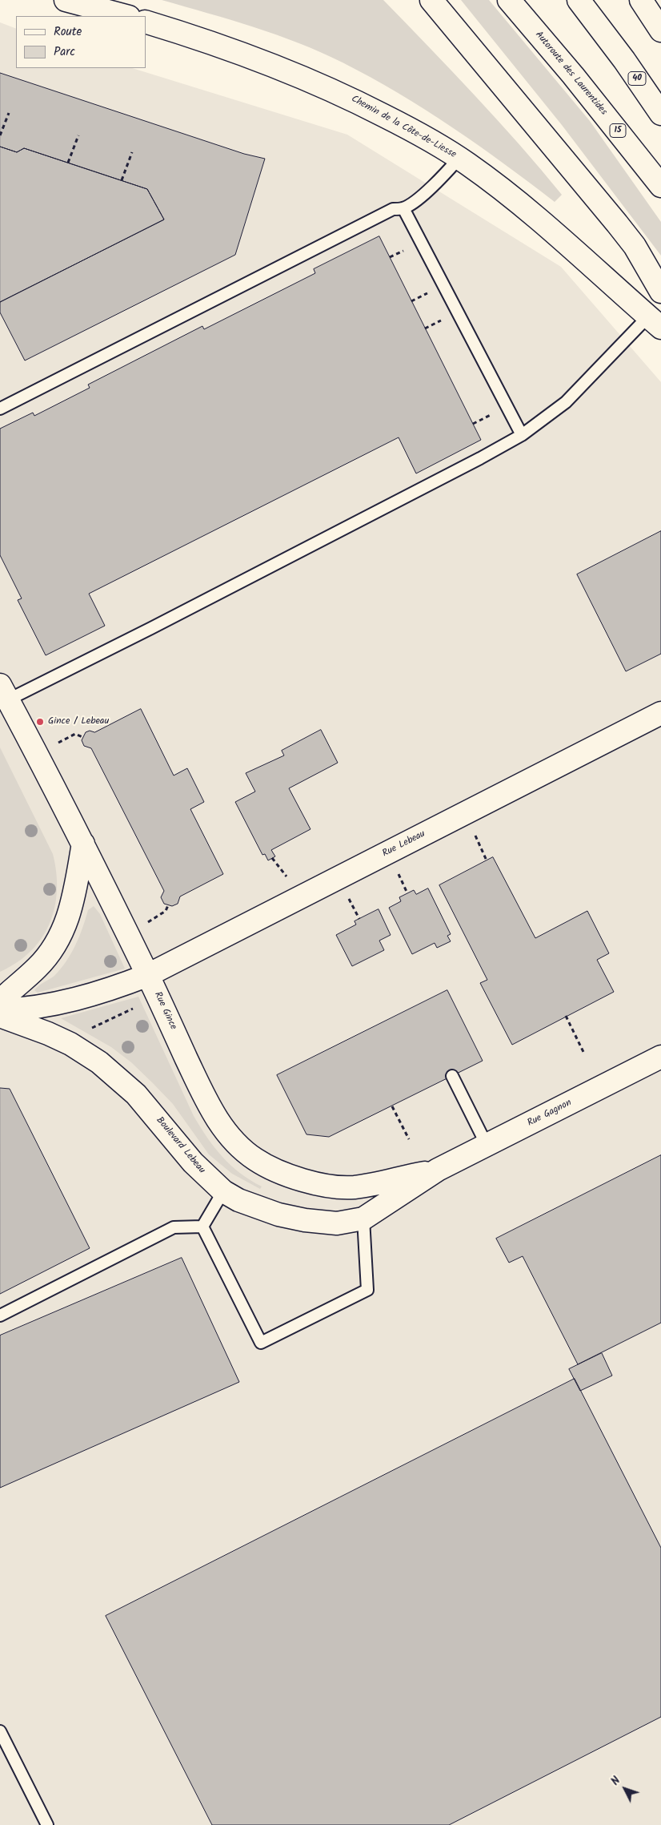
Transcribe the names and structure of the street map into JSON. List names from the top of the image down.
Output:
{
  "streets": {
    "main road": [
      "Autoroute des Laurentides",
      "40",
      "Chemin de la Côte-de-Liesse",
      "15",
      "Rue Lebeau",
      "Rue Gince",
      "Rue Gagnon",
      "Boulevard Lebeau"
    ]
  },
  "crossings": [
    ["Rue Lebeau", "Rue Gince"],
    ["Rue Gince", "Rue Gagnon"],
    ["Rue Gince", "Boulevard Lebeau"],
    ["Rue Gagnon", "Boulevard Lebeau"]
  ],
  "places": ["Gince / Lebeau"],
  "legend": ["Route", "Parc"],
  "north": "top left"
}
